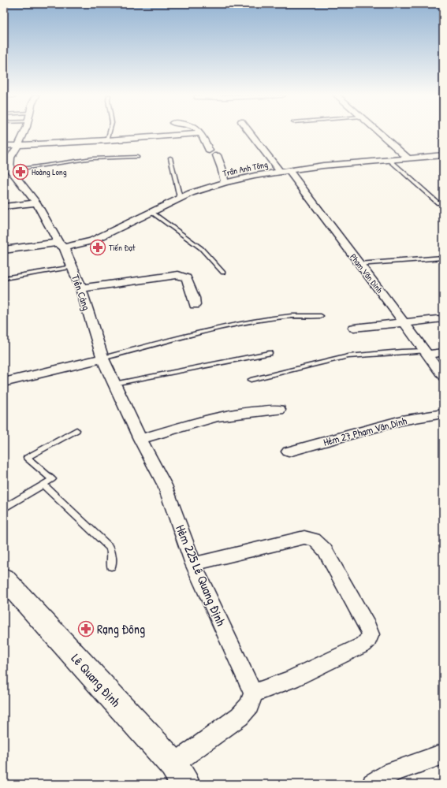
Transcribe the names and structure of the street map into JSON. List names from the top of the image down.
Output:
{
  "streets": {
    "main road": ["Lê Quang Định"],
    "street": [
      "Trần Anh Tông",
      "Phạm Văn Dinh",
      "Tiền Cảng",
      "Hẻm 27 Phạm Văn Dinh",
      "Hẻm 225 Lê Quang Định"
    ]
  },
  "crossings": [
    ["Trần Anh Tông", "Phạm Văn Dinh"],
    ["Trần Anh Tông", "Tiền Cảng"],
    ["Tiền Cảng", "Hẻm 225 Lê Quang Định"]
  ],
  "places": {
    "pharmacy": ["Hoàng Long", "Tiến Đạt", "Rạng Đông"]
  }
}
